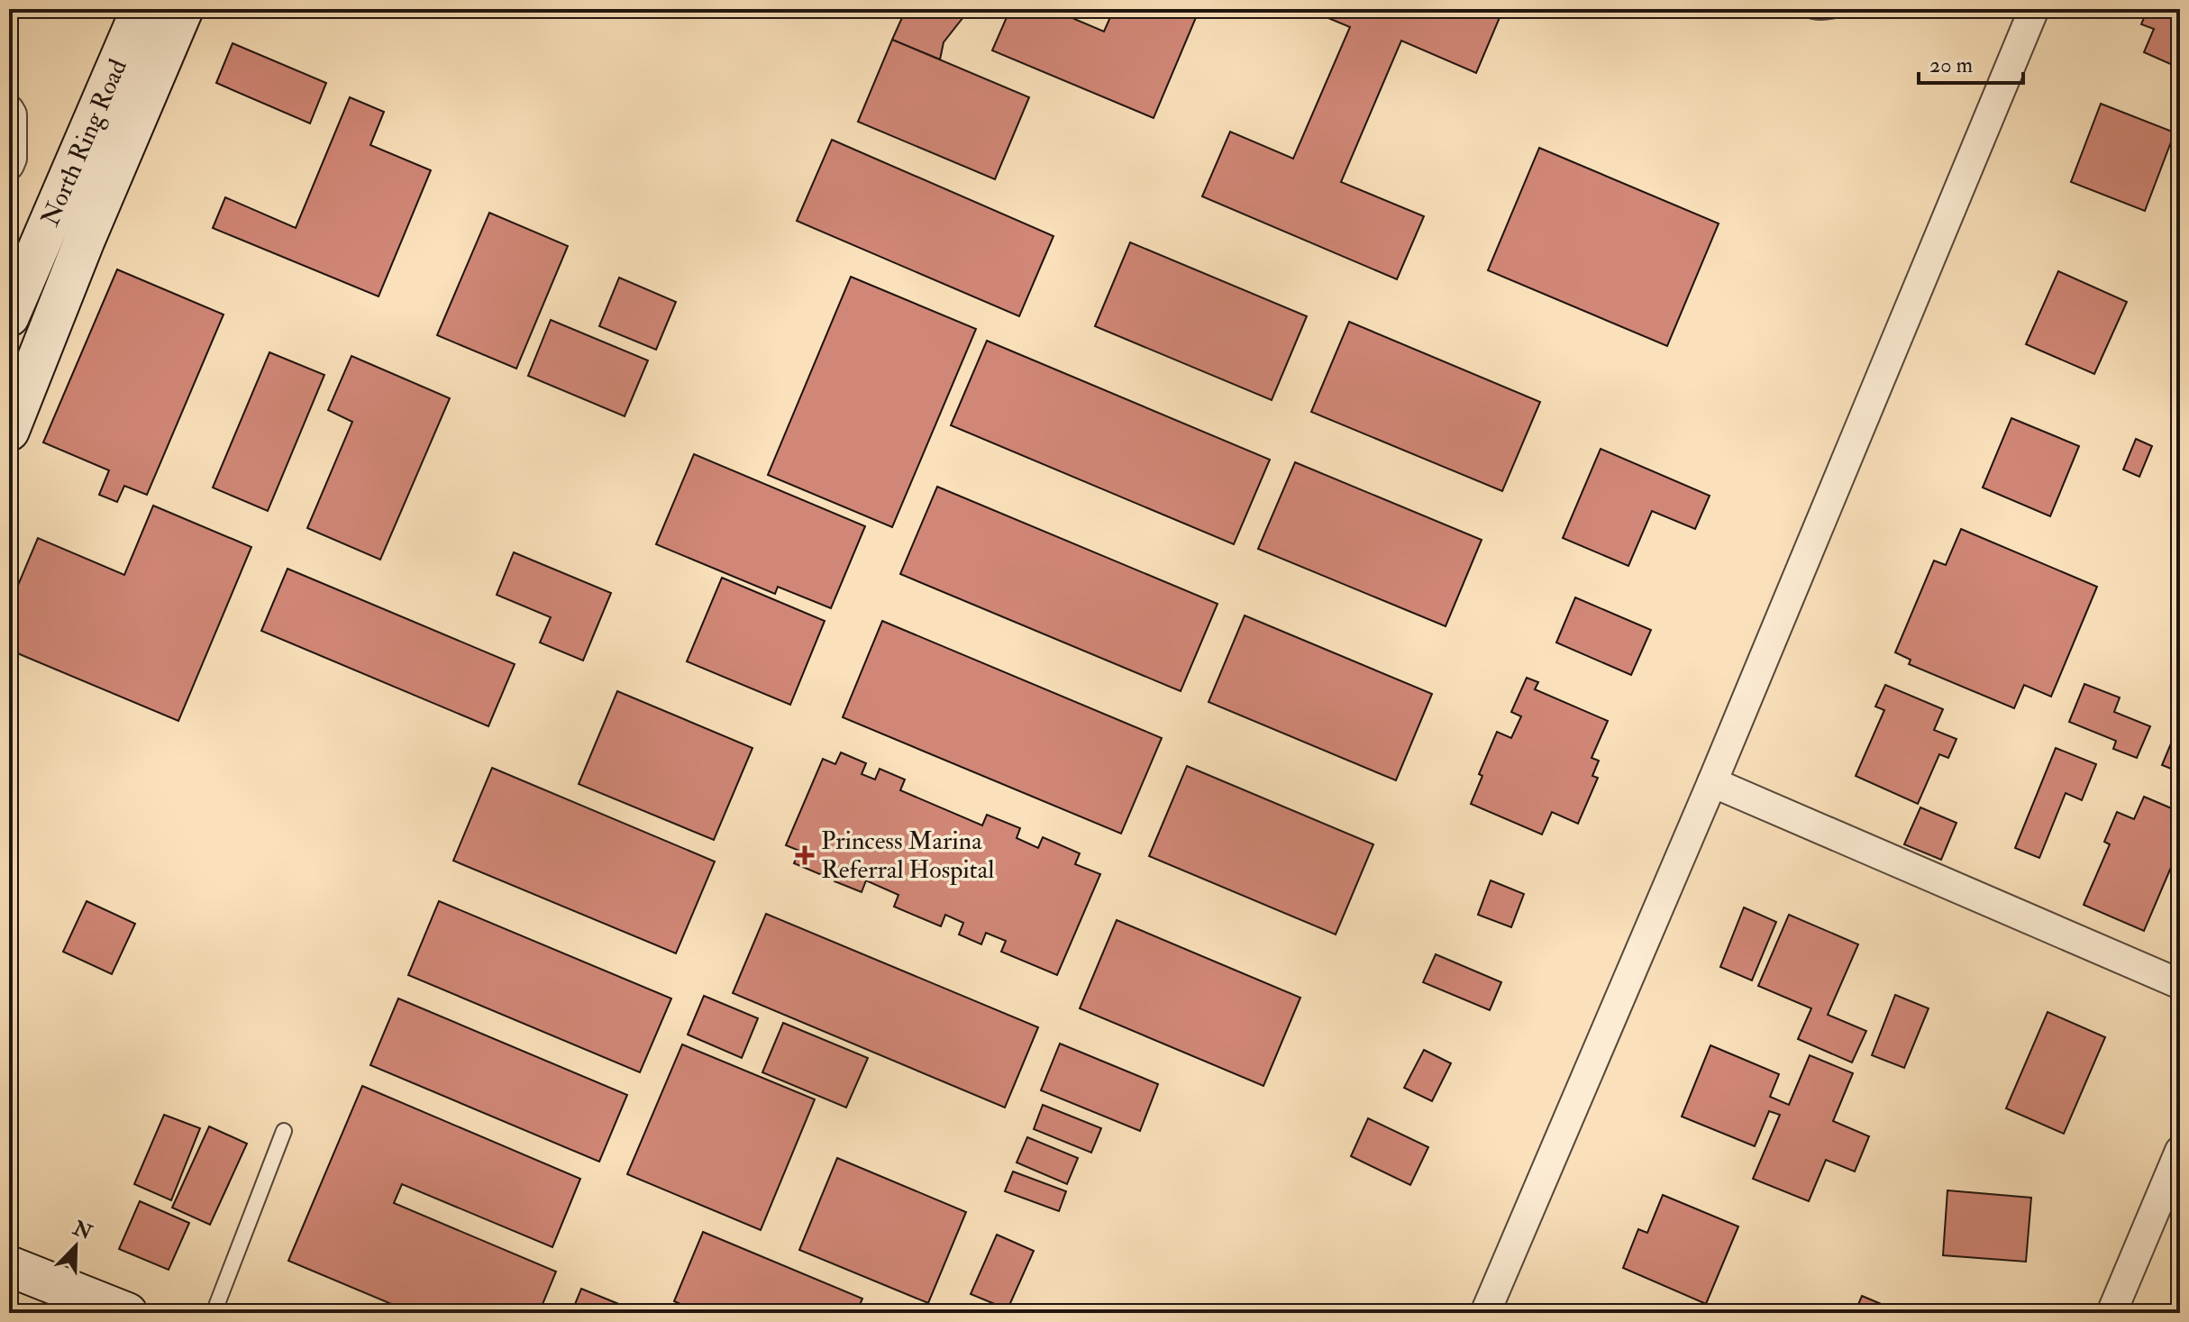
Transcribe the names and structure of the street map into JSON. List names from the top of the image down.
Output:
{
  "streets": {
    "street": ["North Ring Road"]
  },
  "places": {
    "health": ["Princess Marina Referral Hospital"]
  },
  "scale_bar": "20 m",
  "north": "top right"
}
